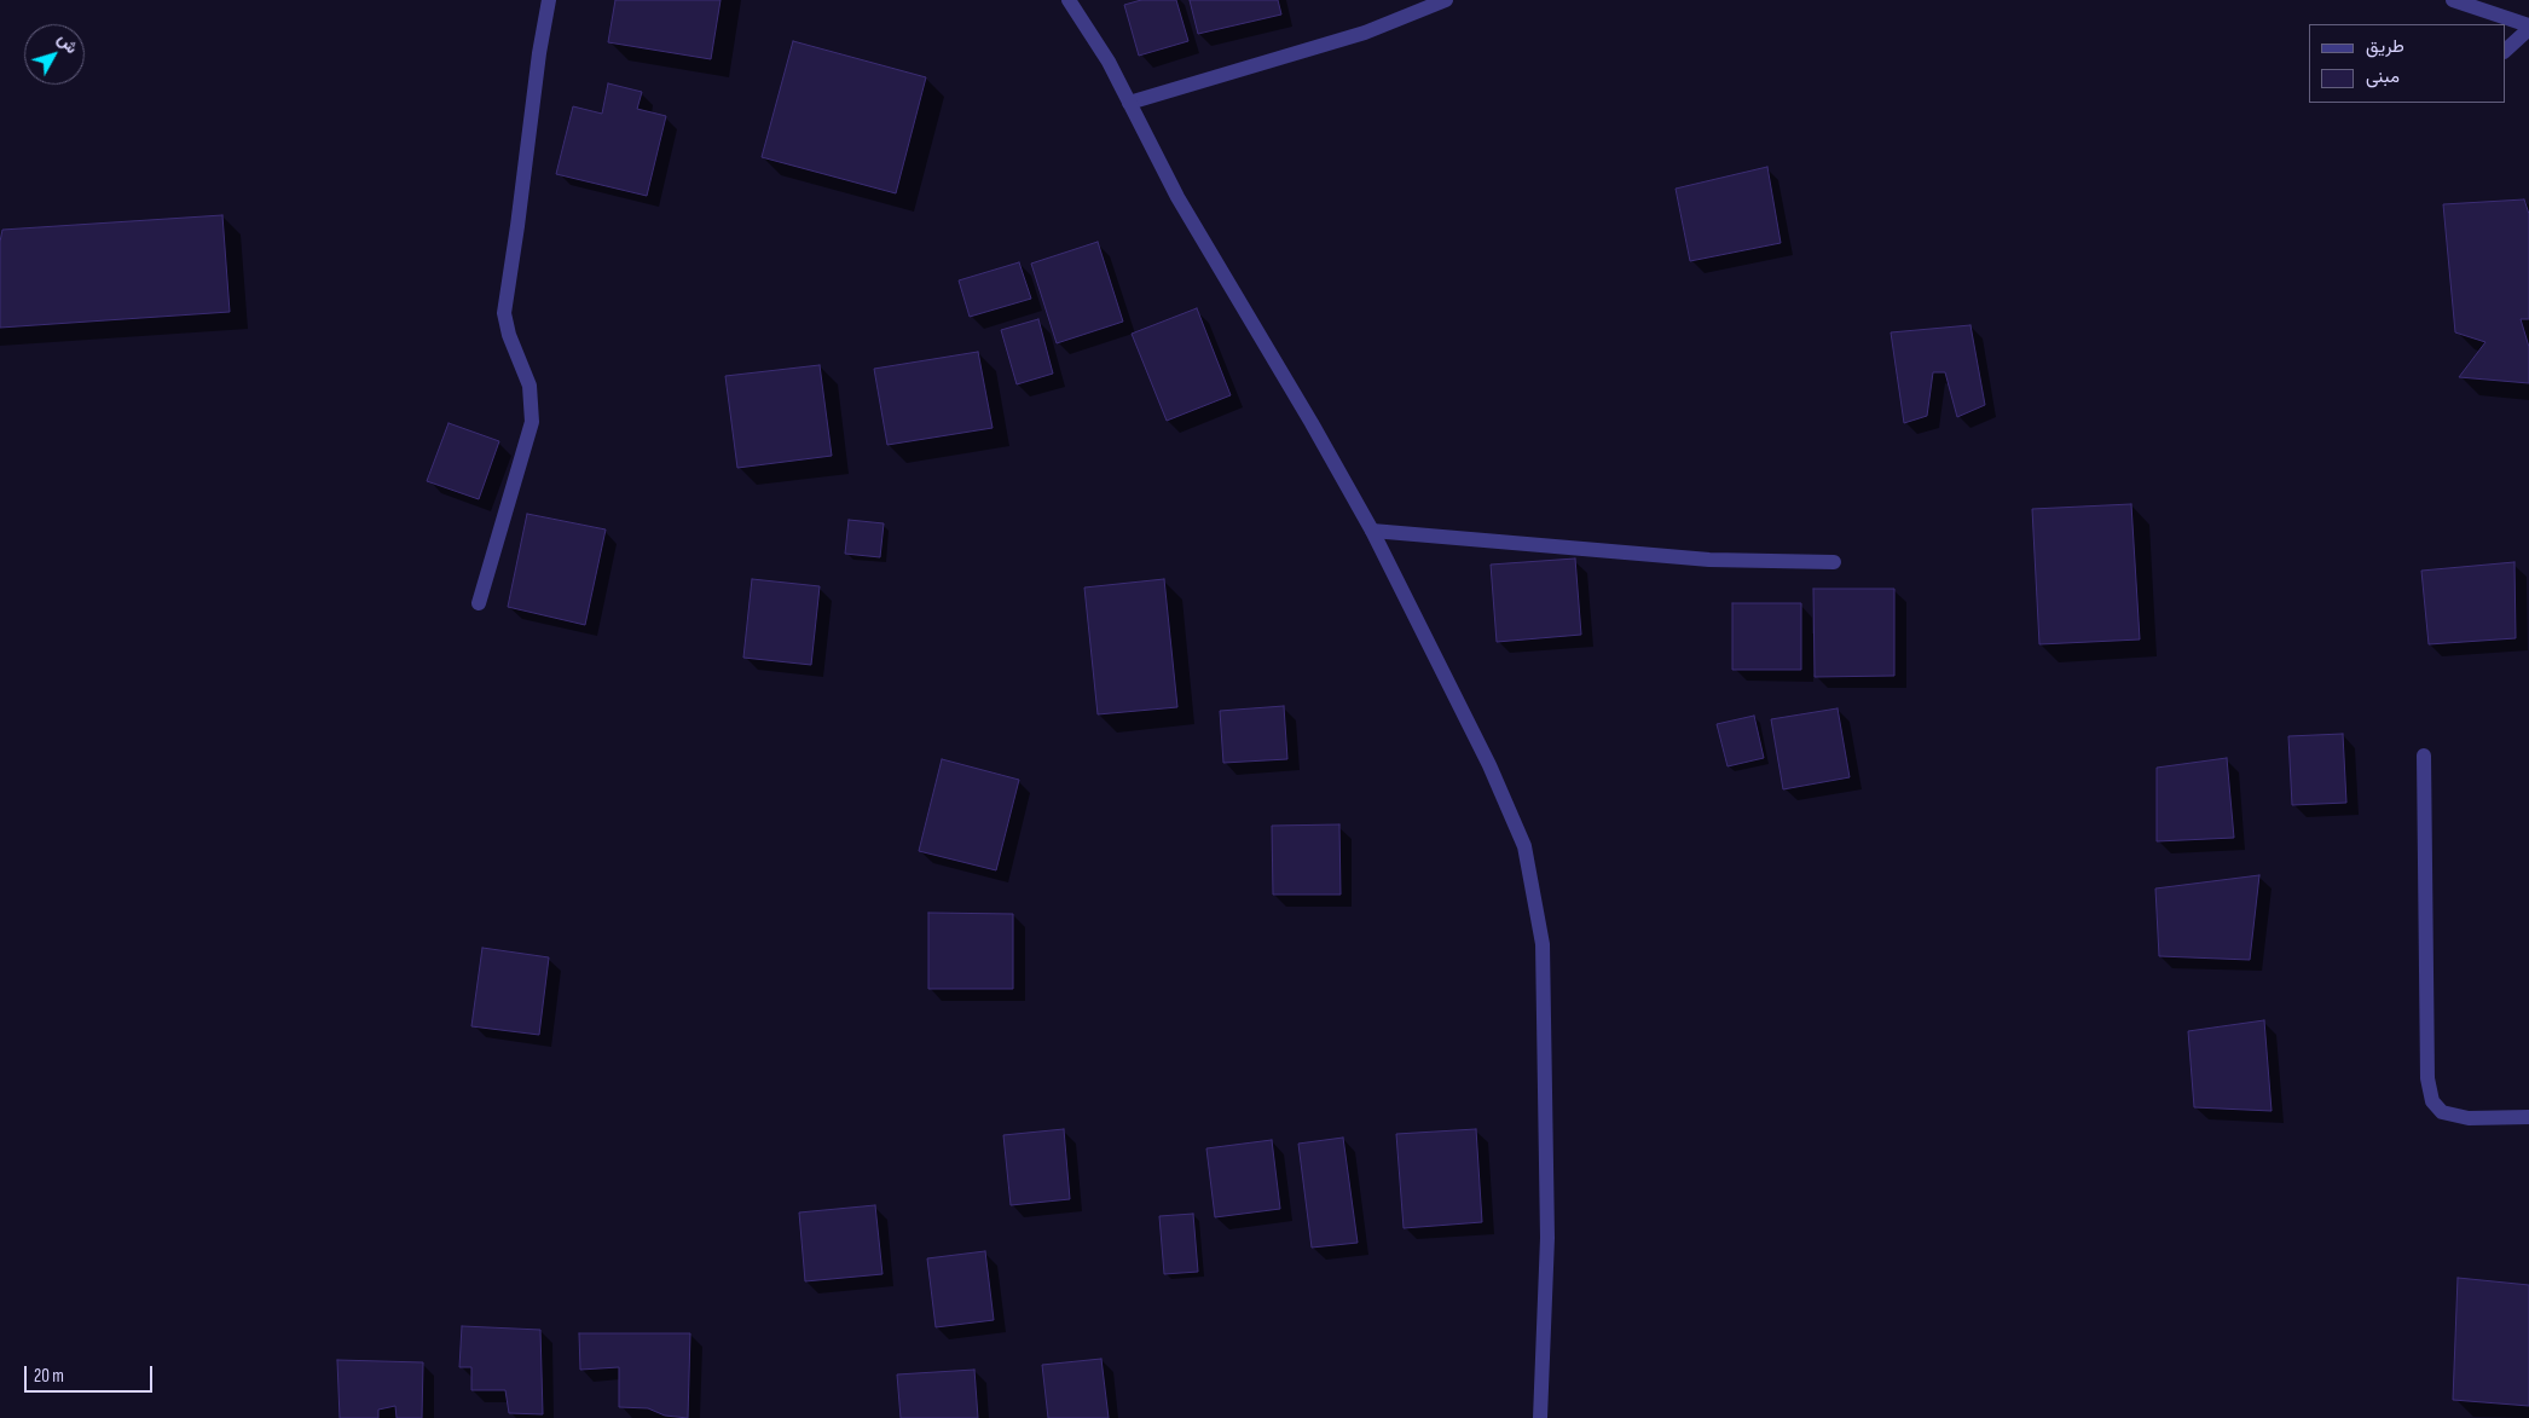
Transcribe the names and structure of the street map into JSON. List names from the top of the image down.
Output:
{
  "legend": ["طريق", "مبنى"],
  "scale_bar": "20 m",
  "north": "top right"
}
